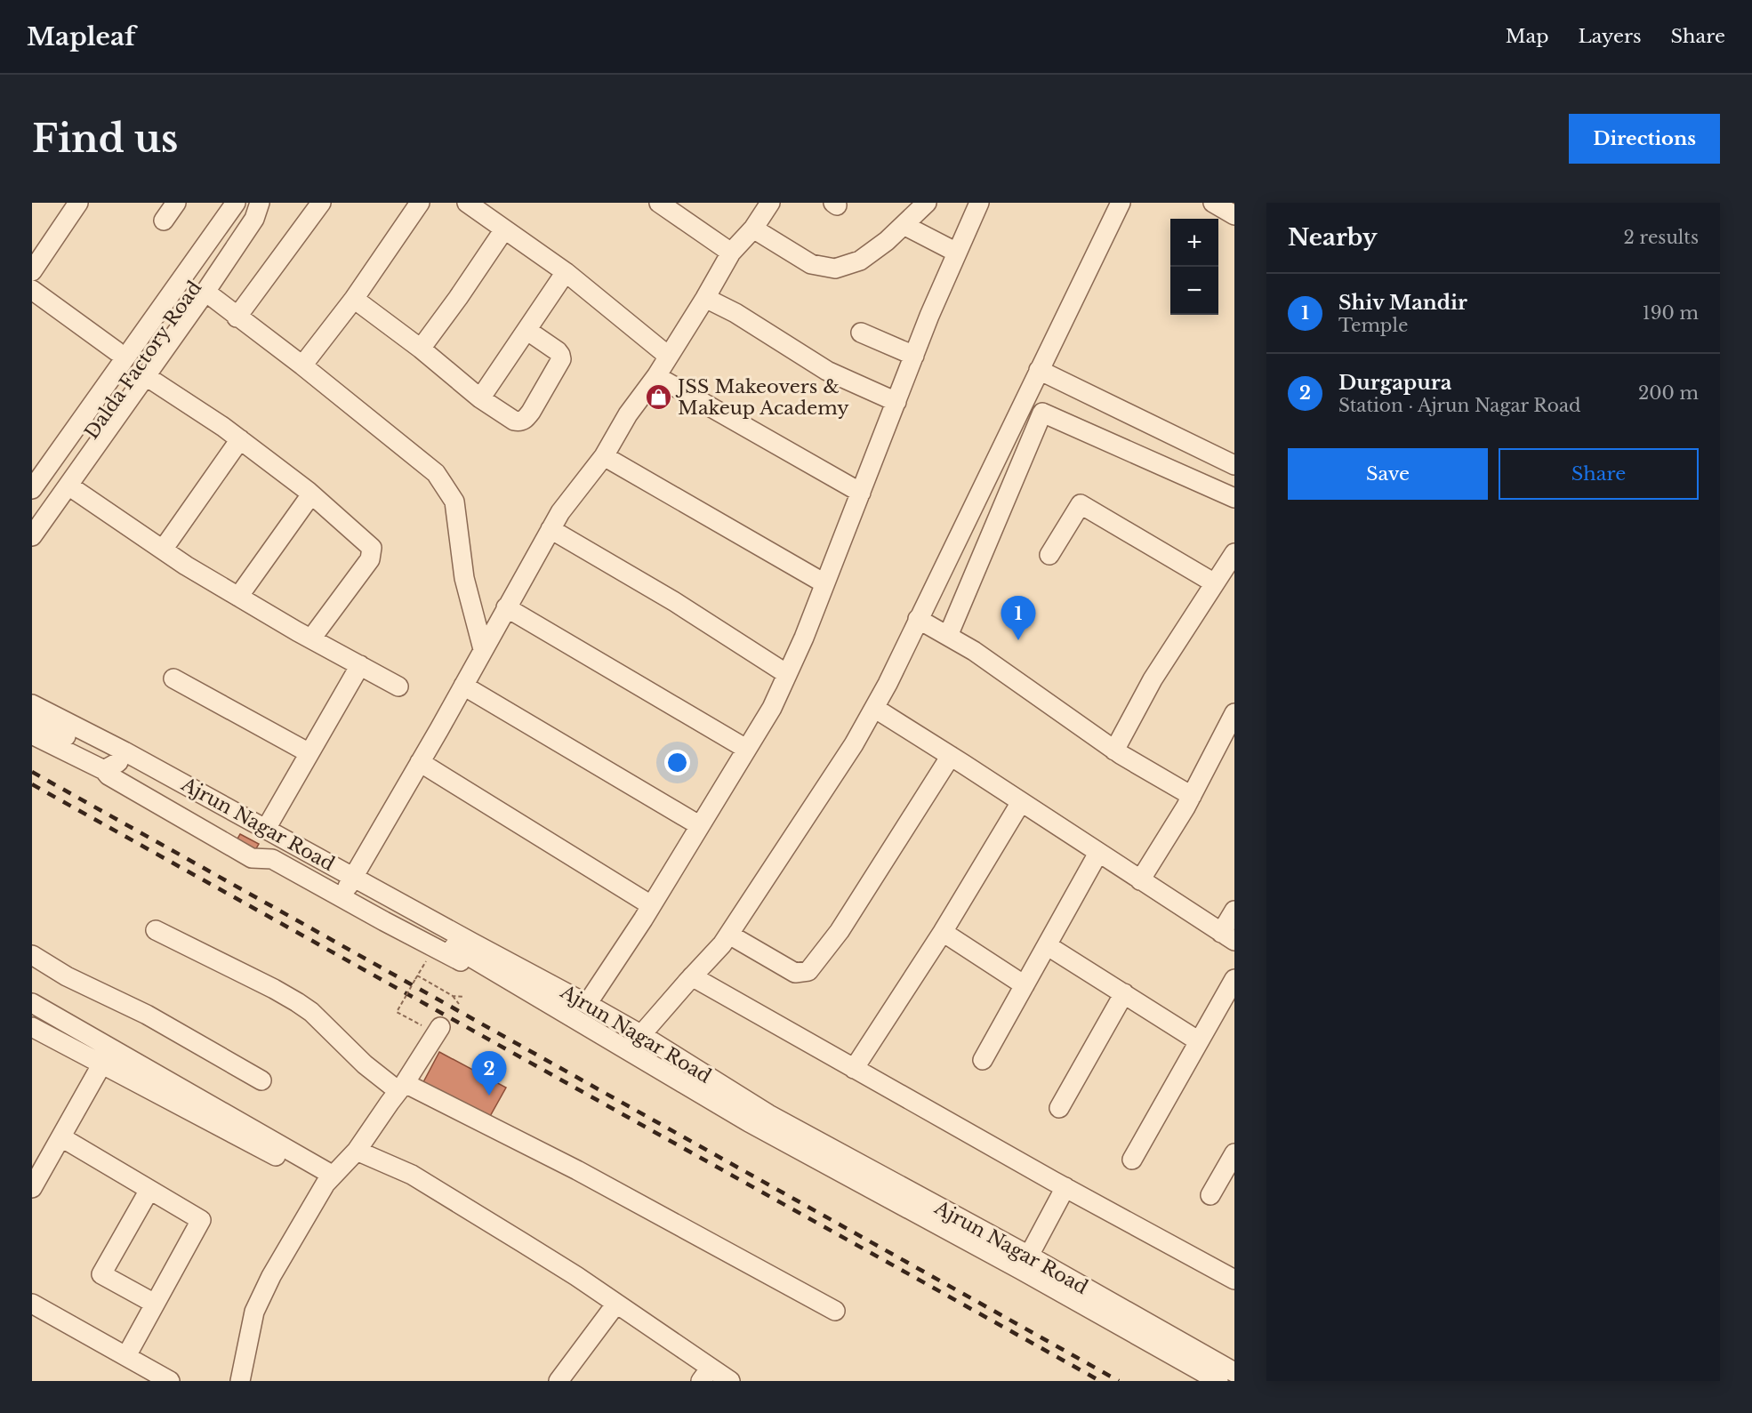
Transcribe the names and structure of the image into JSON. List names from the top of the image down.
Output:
{
  "streets": {
    "street": ["Dalda Factory Road", "Ajrun Nagar Road"]
  },
  "places": {
    "shop": ["JSS Makeovers & Makeup Academy"]
  },
  "page": {
    "header": "Mapleaf",
    "nav": ["Map", "Layers", "Share"],
    "buttons": [
      "Directions",
      ["Save", "Share"]
    ],
    "title": "Find us",
    "heading": ["Nearby", "2 results"],
    "map_buttons": ["+", "−"],
    "list": [
      {
        "mark": "1",
        "name": "Shiv Mandir",
        "note": "Temple",
        "value": "190 m"
      },
      {
        "mark": "2",
        "name": "Durgapura",
        "note": "Station · Ajrun Nagar Road",
        "value": "200 m"
      }
    ],
    "pins": ["1", "2"]
  }
}
